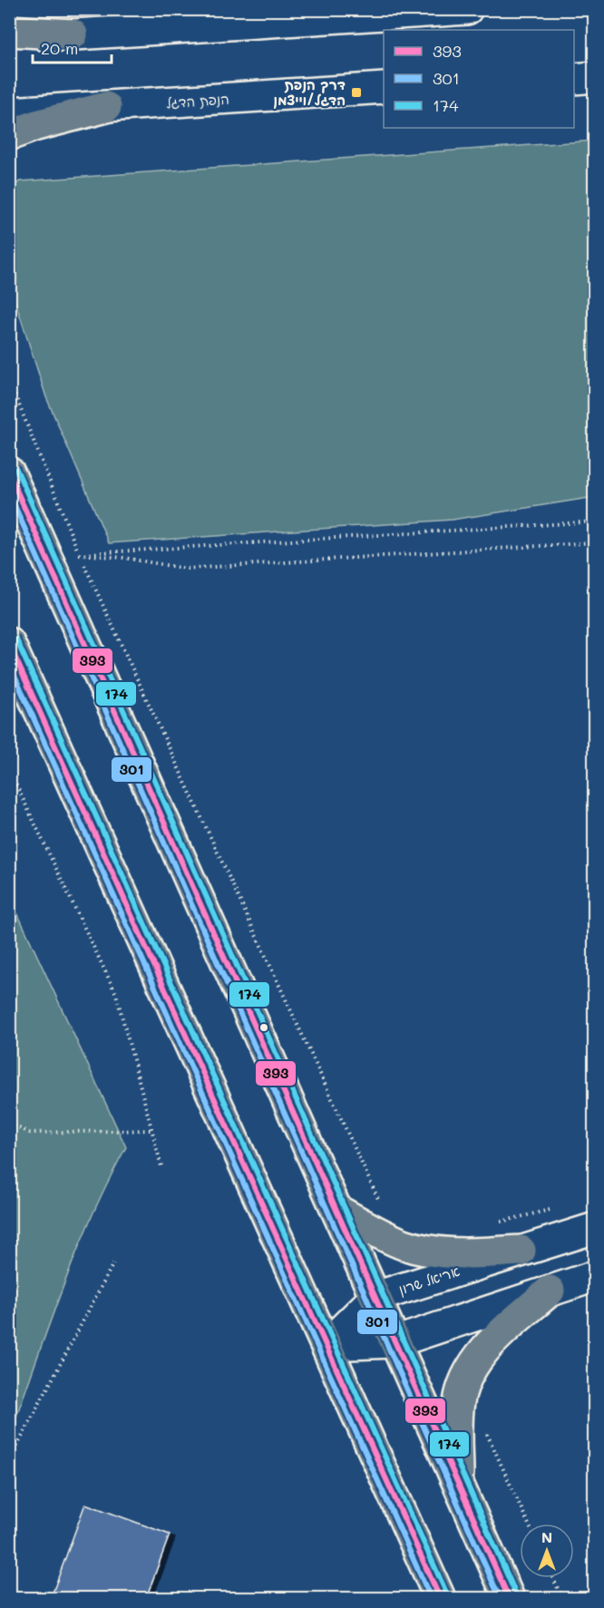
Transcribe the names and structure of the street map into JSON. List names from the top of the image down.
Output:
{
  "streets": {
    "main road": ["הנפת הדגל", "אריאל שרון"]
  },
  "places": {
    "transit": ["דרך הנפת הדגל/וייצמן"]
  },
  "lines": ["transit line 174", "transit line 393", "transit line 301"],
  "legend": ["393", "301", "174"],
  "scale_bar": "20 m",
  "north": "top"
}
